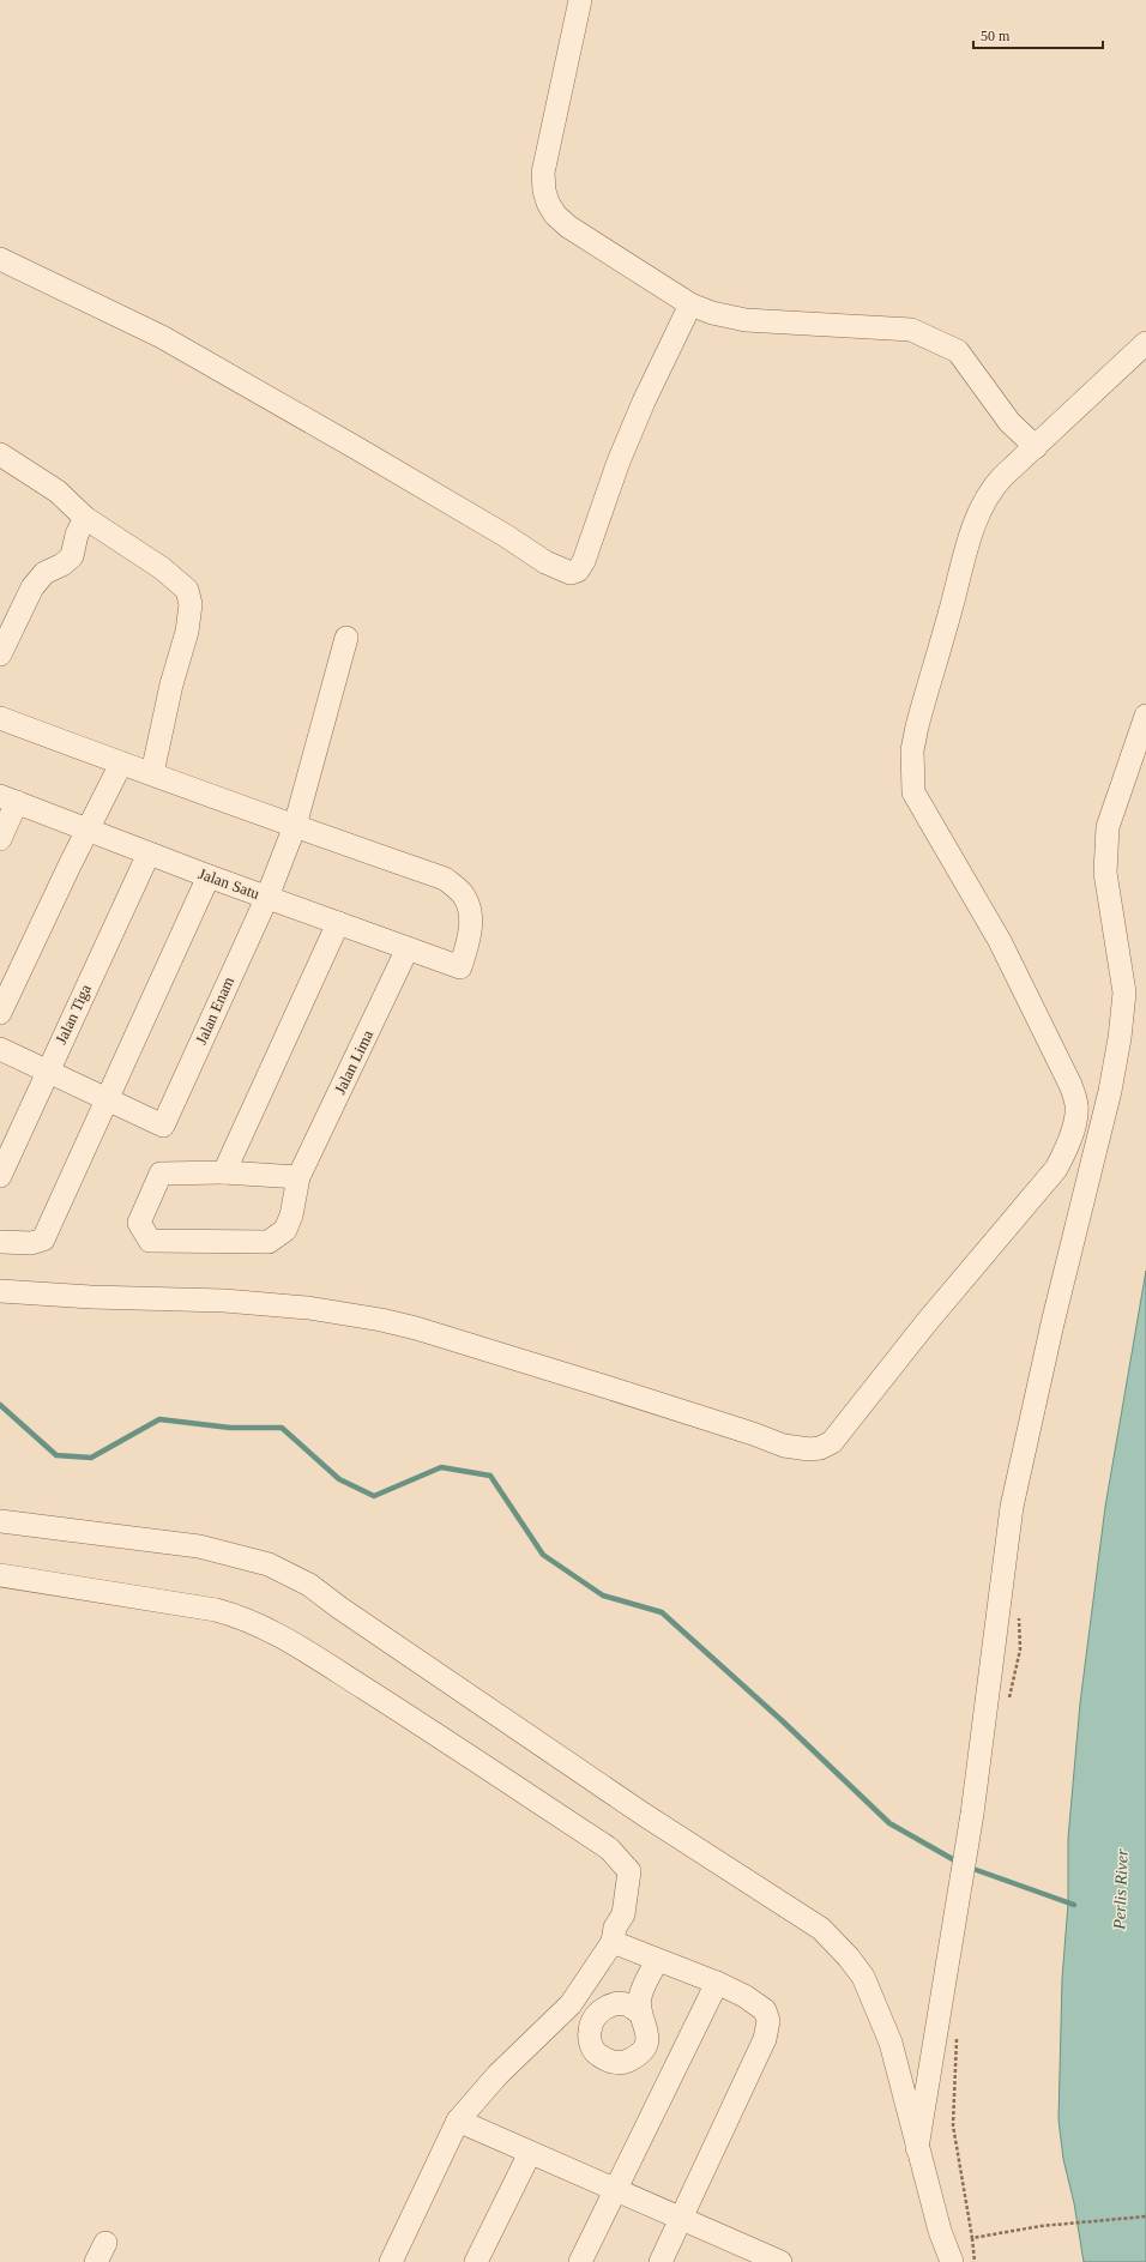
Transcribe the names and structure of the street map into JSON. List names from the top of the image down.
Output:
{
  "streets": {
    "street": [
      "Jalan Satu",
      "Jalan Enam",
      "Jalan Tiga",
      "Jalan Lima"
    ]
  },
  "crossings": [
    ["Jalan Satu", "Jalan Enam"],
    ["Jalan Satu", "Jalan Tiga"],
    ["Jalan Satu", "Jalan Lima"]
  ],
  "water": ["Perlis River"],
  "scale_bar": "50 m"
}
